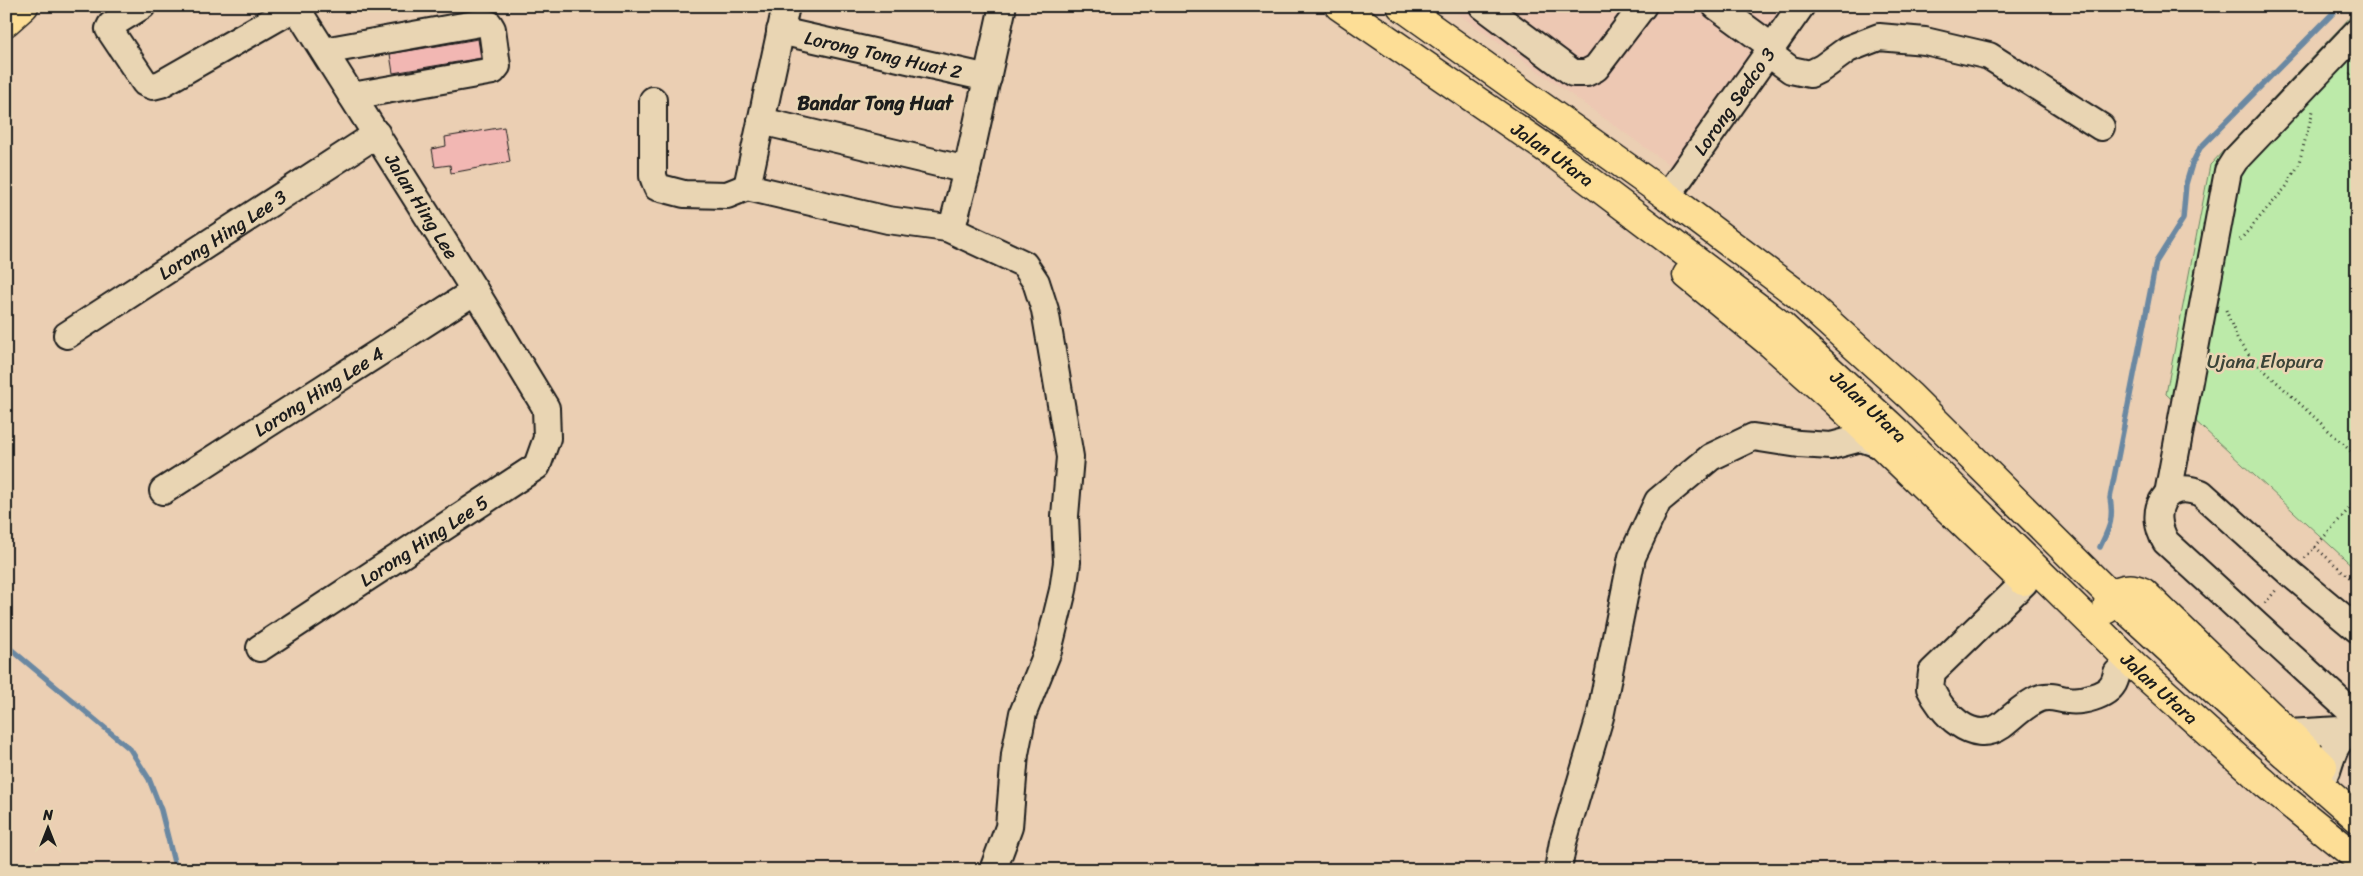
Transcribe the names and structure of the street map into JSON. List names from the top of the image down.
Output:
{
  "streets": {
    "highway": ["Jalan Utara"],
    "street": [
      "Lorong Tong Huat 2",
      "Lorong Sedco 3",
      "Jalan Hing Lee",
      "Lorong Hing Lee 3",
      "Lorong Hing Lee 4",
      "Lorong Hing Lee 5"
    ]
  },
  "crossings": [
    ["Lorong Sedco 3", "Jalan Utara"],
    ["Jalan Hing Lee", "Lorong Hing Lee 3"],
    ["Jalan Hing Lee", "Lorong Hing Lee 4"],
    ["Jalan Hing Lee", "Lorong Hing Lee 5"]
  ],
  "districts": ["Bandar Tong Huat"],
  "parks": ["Ujana Elopura"],
  "north": "top"
}
